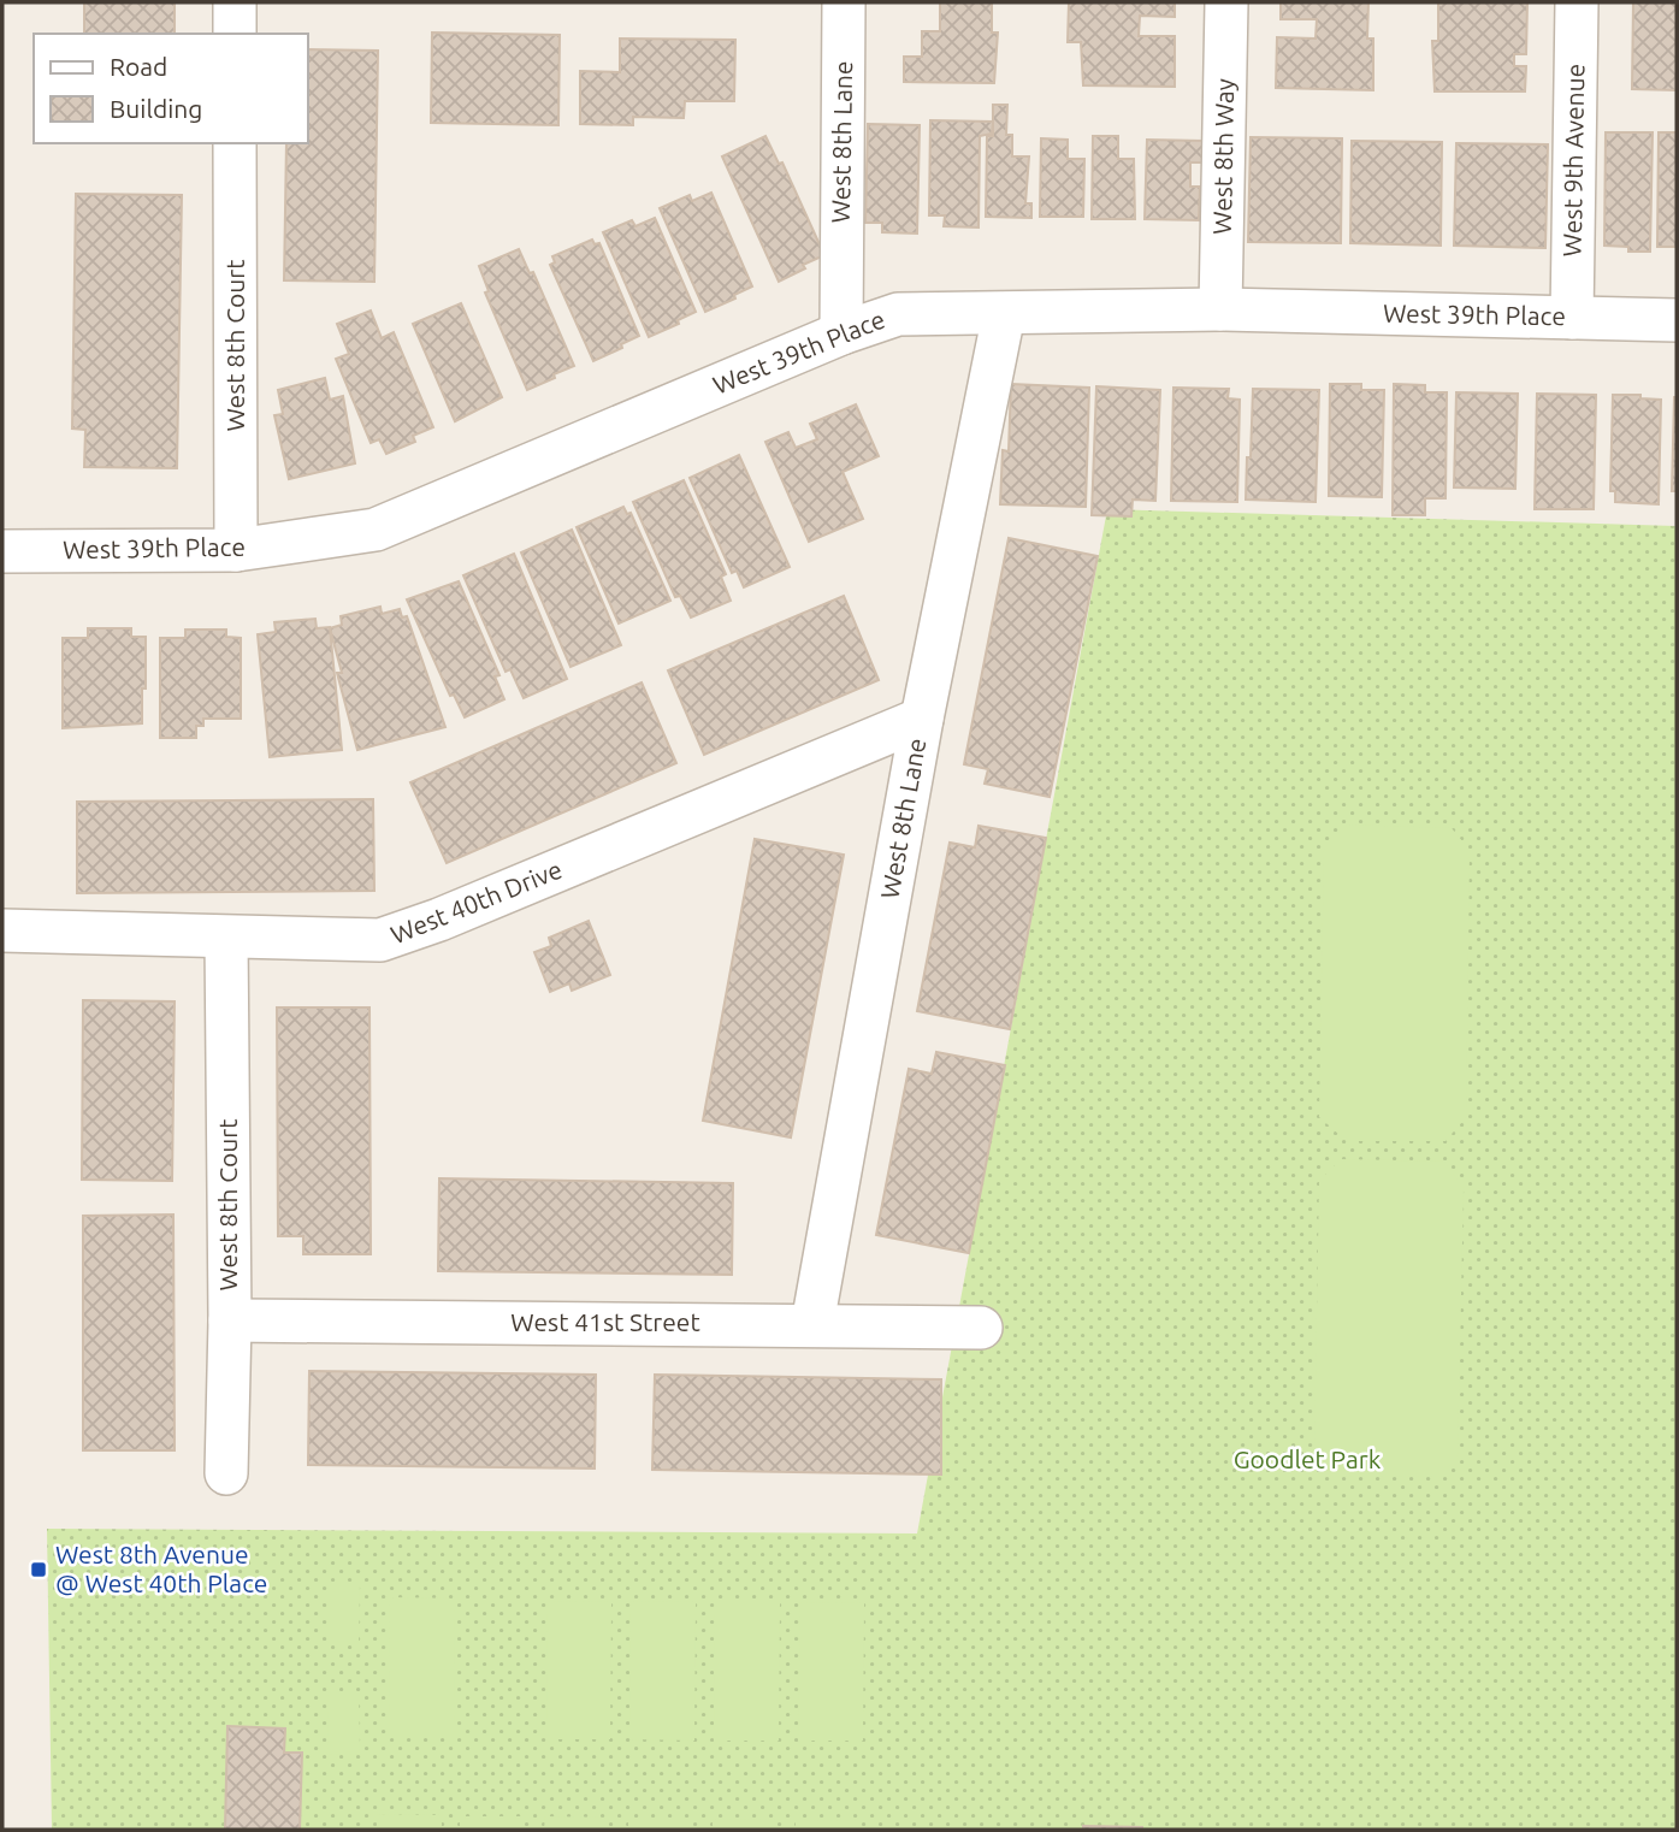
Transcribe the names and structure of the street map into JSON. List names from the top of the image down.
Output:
{
  "streets": {
    "street": [
      "West 8th Lane",
      "West 8th Way",
      "West 9th Avenue",
      "West 39th Place",
      "West 8th Court",
      "West 40th Drive",
      "West 41st Street"
    ]
  },
  "crossings": [
    ["West 8th Lane", "West 39th Place"],
    ["West 8th Lane", "West 40th Drive"],
    ["West 8th Lane", "West 41st Street"],
    ["West 8th Way", "West 39th Place"],
    ["West 9th Avenue", "West 39th Place"],
    ["West 39th Place", "West 8th Court"],
    ["West 8th Court", "West 40th Drive"],
    ["West 8th Court", "West 41st Street"]
  ],
  "parks": ["Goodlet Park"],
  "places": {
    "transit": ["West 8th Avenue @ West 40th Place"]
  },
  "legend": ["Road", "Building"]
}
